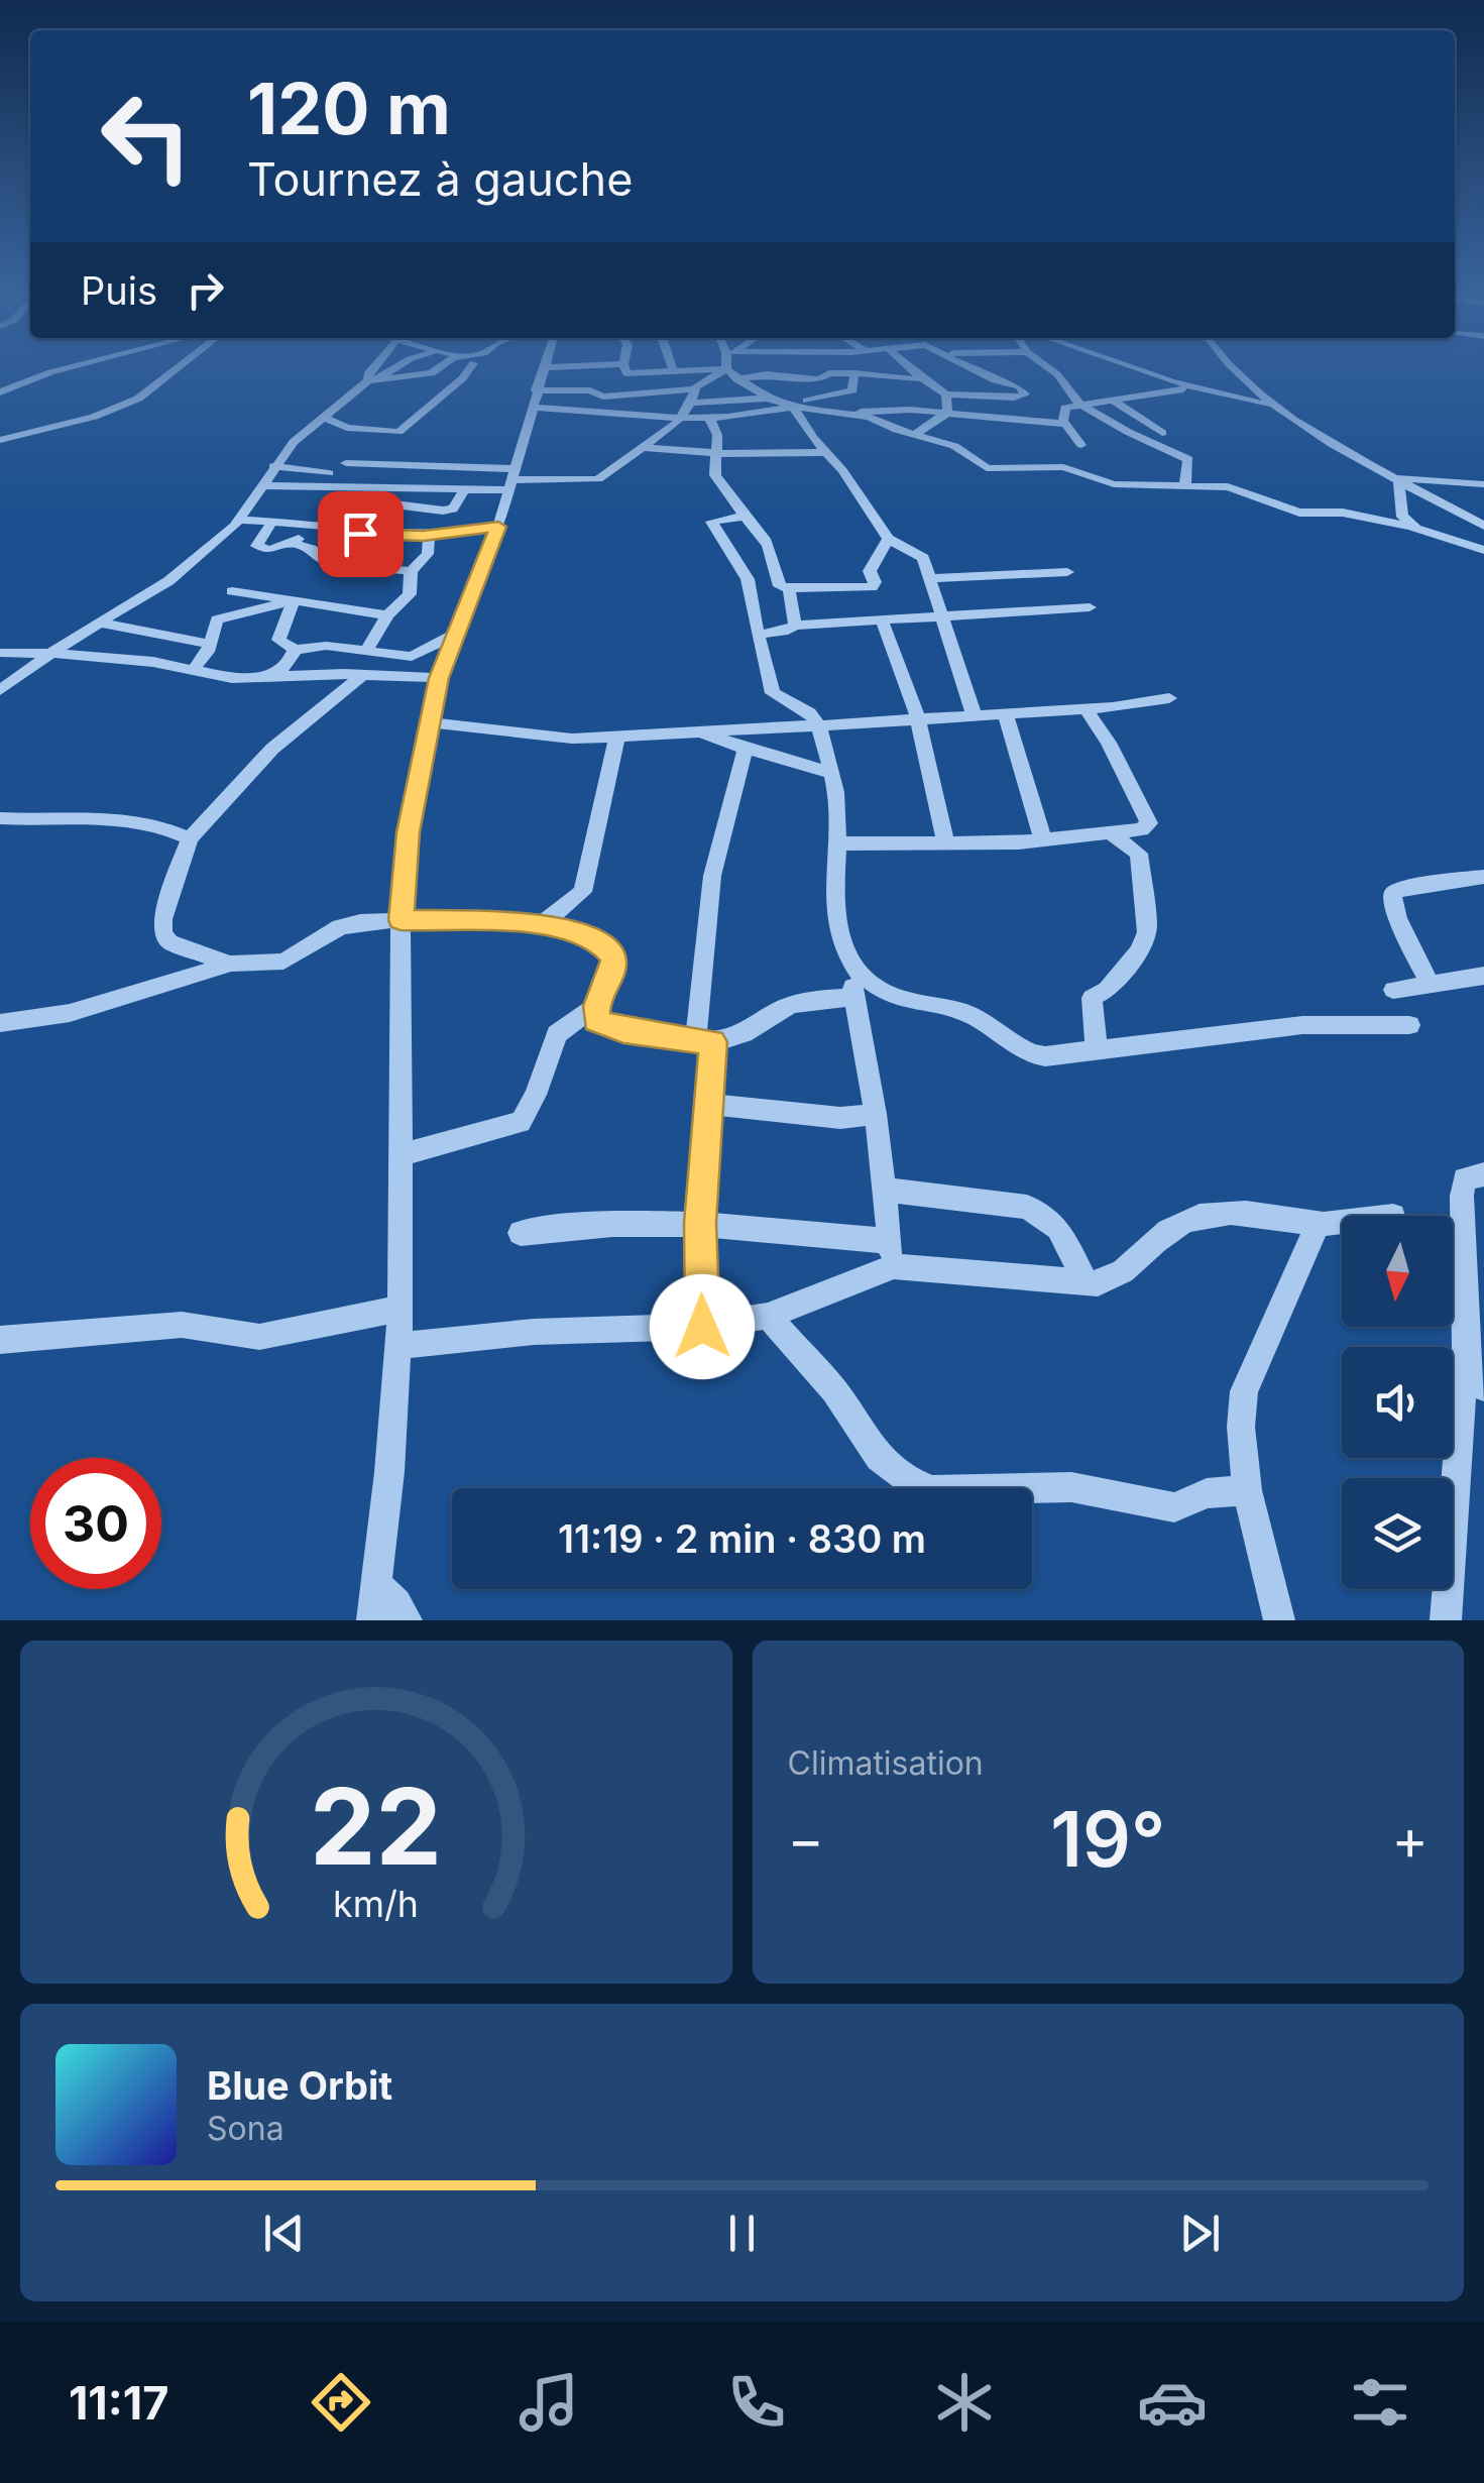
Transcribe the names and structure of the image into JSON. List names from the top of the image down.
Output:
{
  "north": "bottom",
  "page": {
    "turn": ["120 m", "Tournez à gauche"],
    "then": "Puis",
    "limit": "30",
    "trip": "11:19 · 2 min · 830 m",
    "tile": "Climatisation",
    "heat": ["−", "19°", "+"],
    "song": ["Blue Orbit", "Sona"],
    "tabs": "11:17",
    "gauge": ["22", "km/h"]
  }
}
